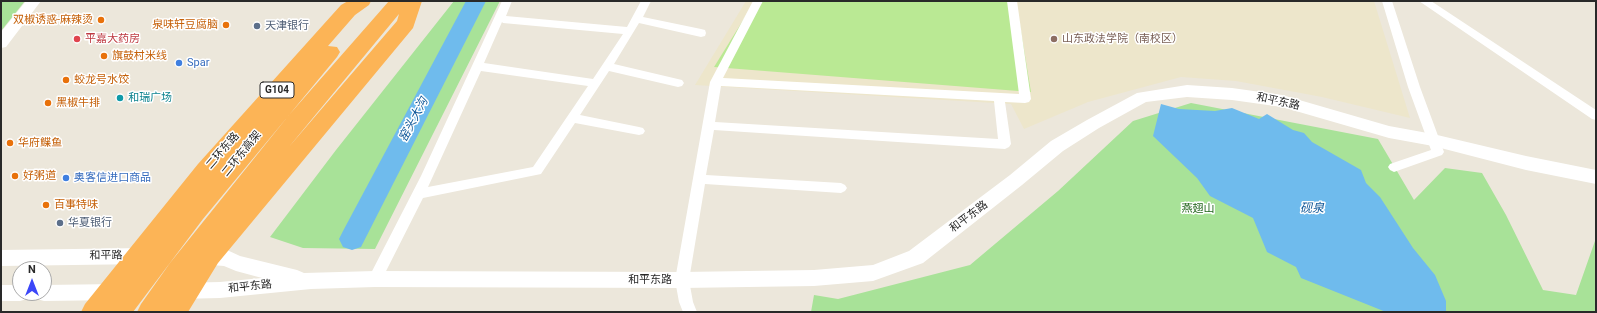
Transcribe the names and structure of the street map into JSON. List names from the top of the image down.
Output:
{
  "streets": {
    "highway": ["G104", "二环东路", "二环东高架"],
    "main road": ["和平东路", "和平路"]
  },
  "crossings": [
    ["和平东路", "和平路"],
    ["二环东路", "二环东高架"],
    ["二环东路", "和平路"]
  ],
  "water": ["窑头大沟", "砚泉"],
  "parks": ["燕翅山"],
  "places": [
    "双椒诱惑-麻辣烫",
    "泉味轩豆腐脑",
    "天津银行",
    "平嘉大药房",
    "山东政法学院（南校区）",
    "旗鼓村米线",
    "Spar",
    "蛟龙号水饺",
    "和瑞广场",
    "黑椒牛排",
    "华府鲽鱼",
    "好粥道",
    "奥客信进口商品",
    "百事特味",
    "华夏银行"
  ],
  "north": "top"
}
